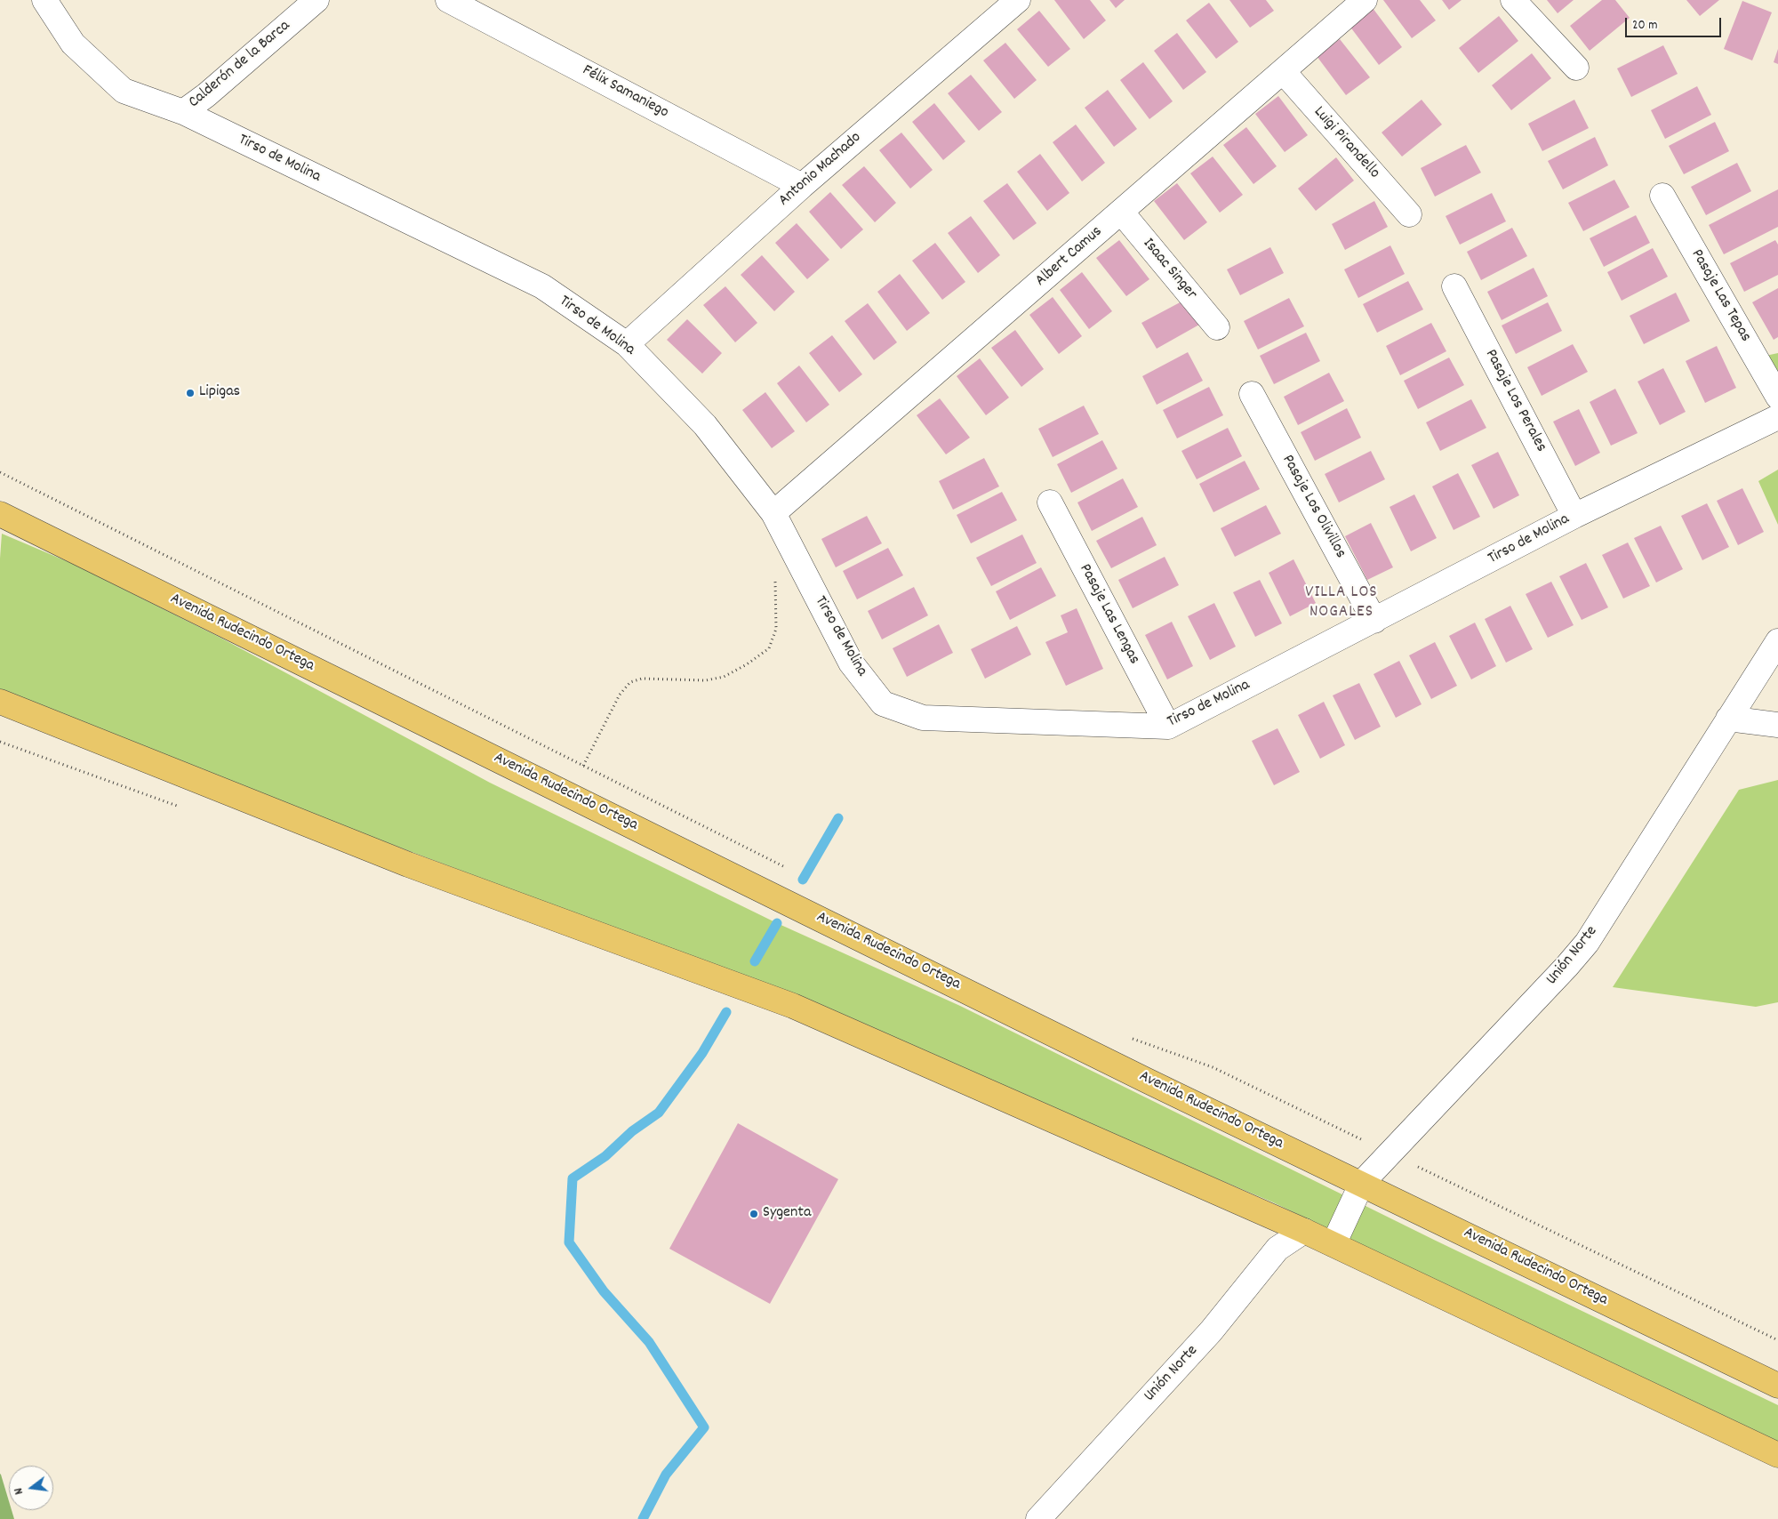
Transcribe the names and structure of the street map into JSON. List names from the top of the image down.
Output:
{
  "streets": {
    "main road": ["Avenida Rudecindo Ortega"],
    "street": [
      "Calderón de la Barca",
      "Félix Samaniego",
      "Luigi Pirandello",
      "Tirso de Molina",
      "Antonio Machado",
      "Albert Camus",
      "Isaac Singer",
      "Pasaje Las Tepas",
      "Pasaje Los Perales",
      "Pasaje Los Olivillos",
      "Pasaje Las Lengas",
      "Unión Norte"
    ]
  },
  "crossings": [
    ["Calderón de la Barca", "Tirso de Molina"],
    ["Félix Samaniego", "Antonio Machado"],
    ["Luigi Pirandello", "Albert Camus"],
    ["Tirso de Molina", "Antonio Machado"],
    ["Tirso de Molina", "Albert Camus"],
    ["Tirso de Molina", "Pasaje Los Perales"],
    ["Tirso de Molina", "Pasaje Los Olivillos"],
    ["Tirso de Molina", "Pasaje Las Lengas"],
    ["Albert Camus", "Isaac Singer"],
    ["Avenida Rudecindo Ortega", "Unión Norte"]
  ],
  "districts": ["VILLA LOS NOGALES"],
  "places": ["Lipigas", "Sygenta"],
  "scale_bar": "20 m",
  "north": "left"
}
